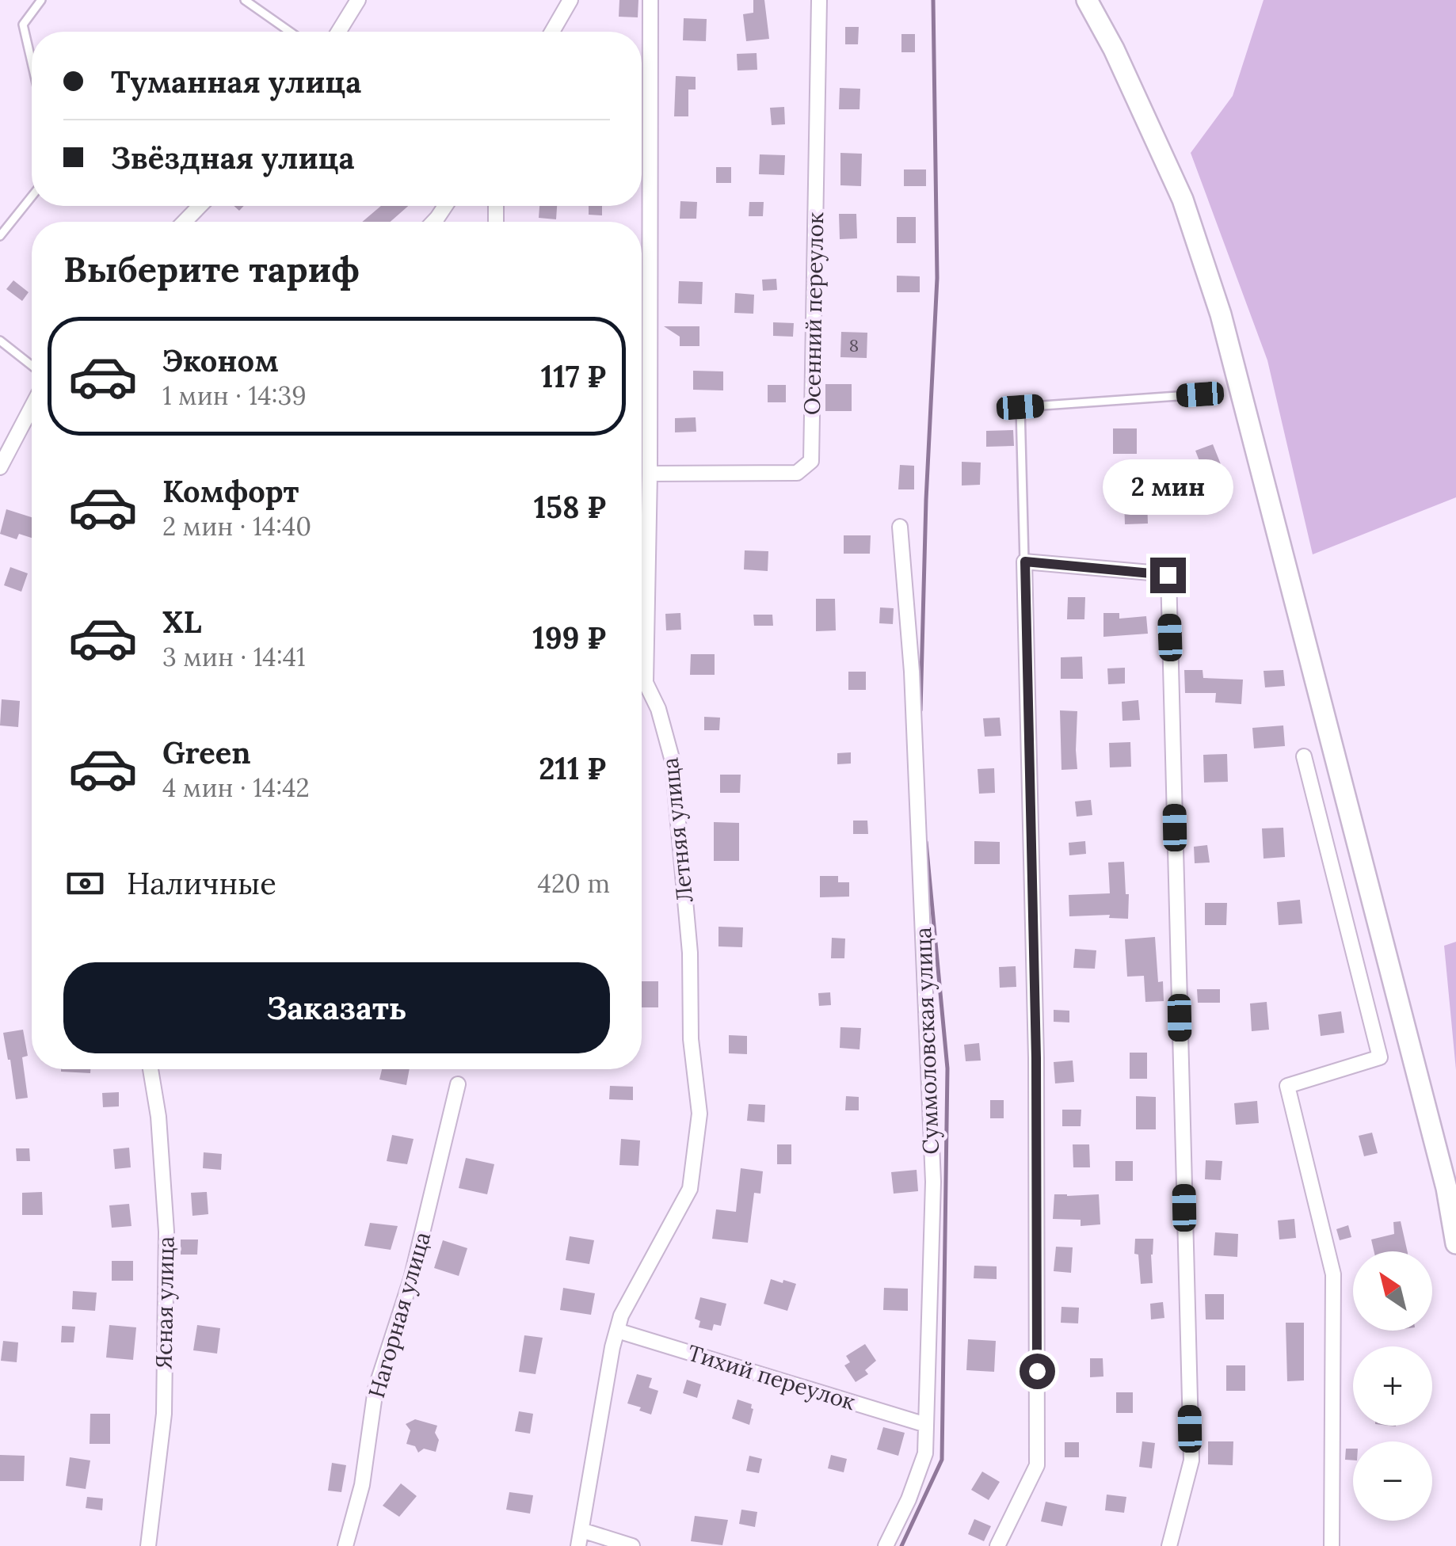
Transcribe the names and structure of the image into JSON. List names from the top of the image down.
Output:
{
  "streets": {
    "street": [
      "Осенний переулок",
      "Летняя улица",
      "Суммоловская улица",
      "Ясная улица",
      "Нагорная улица",
      "Тихий переулок"
    ]
  },
  "crossings": [
    ["Осенний переулок", "Летняя улица"],
    ["Летняя улица", "Тихий переулок"],
    ["Суммоловская улица", "Тихий переулок"]
  ],
  "house_numbers": ["8"],
  "north": "top left",
  "page": {
    "banner": ["Туманная улица", "Звёздная улица"],
    "heading": "Выберите тариф",
    "list": [
      {
        "name": "Эконом",
        "note": "1 мин · 14:39",
        "value": "117 ₽"
      },
      {
        "name": "Комфорт",
        "note": "2 мин · 14:40",
        "value": "158 ₽"
      },
      {
        "name": "XL",
        "note": "3 мин · 14:41",
        "value": "199 ₽"
      },
      {
        "name": "Green",
        "note": "4 мин · 14:42",
        "value": "211 ₽"
      }
    ],
    "bubble": "2 мин",
    "pay": ["Наличные", "420 m"],
    "buttons": "Заказать",
    "map_buttons": ["+", "−"]
  }
}
